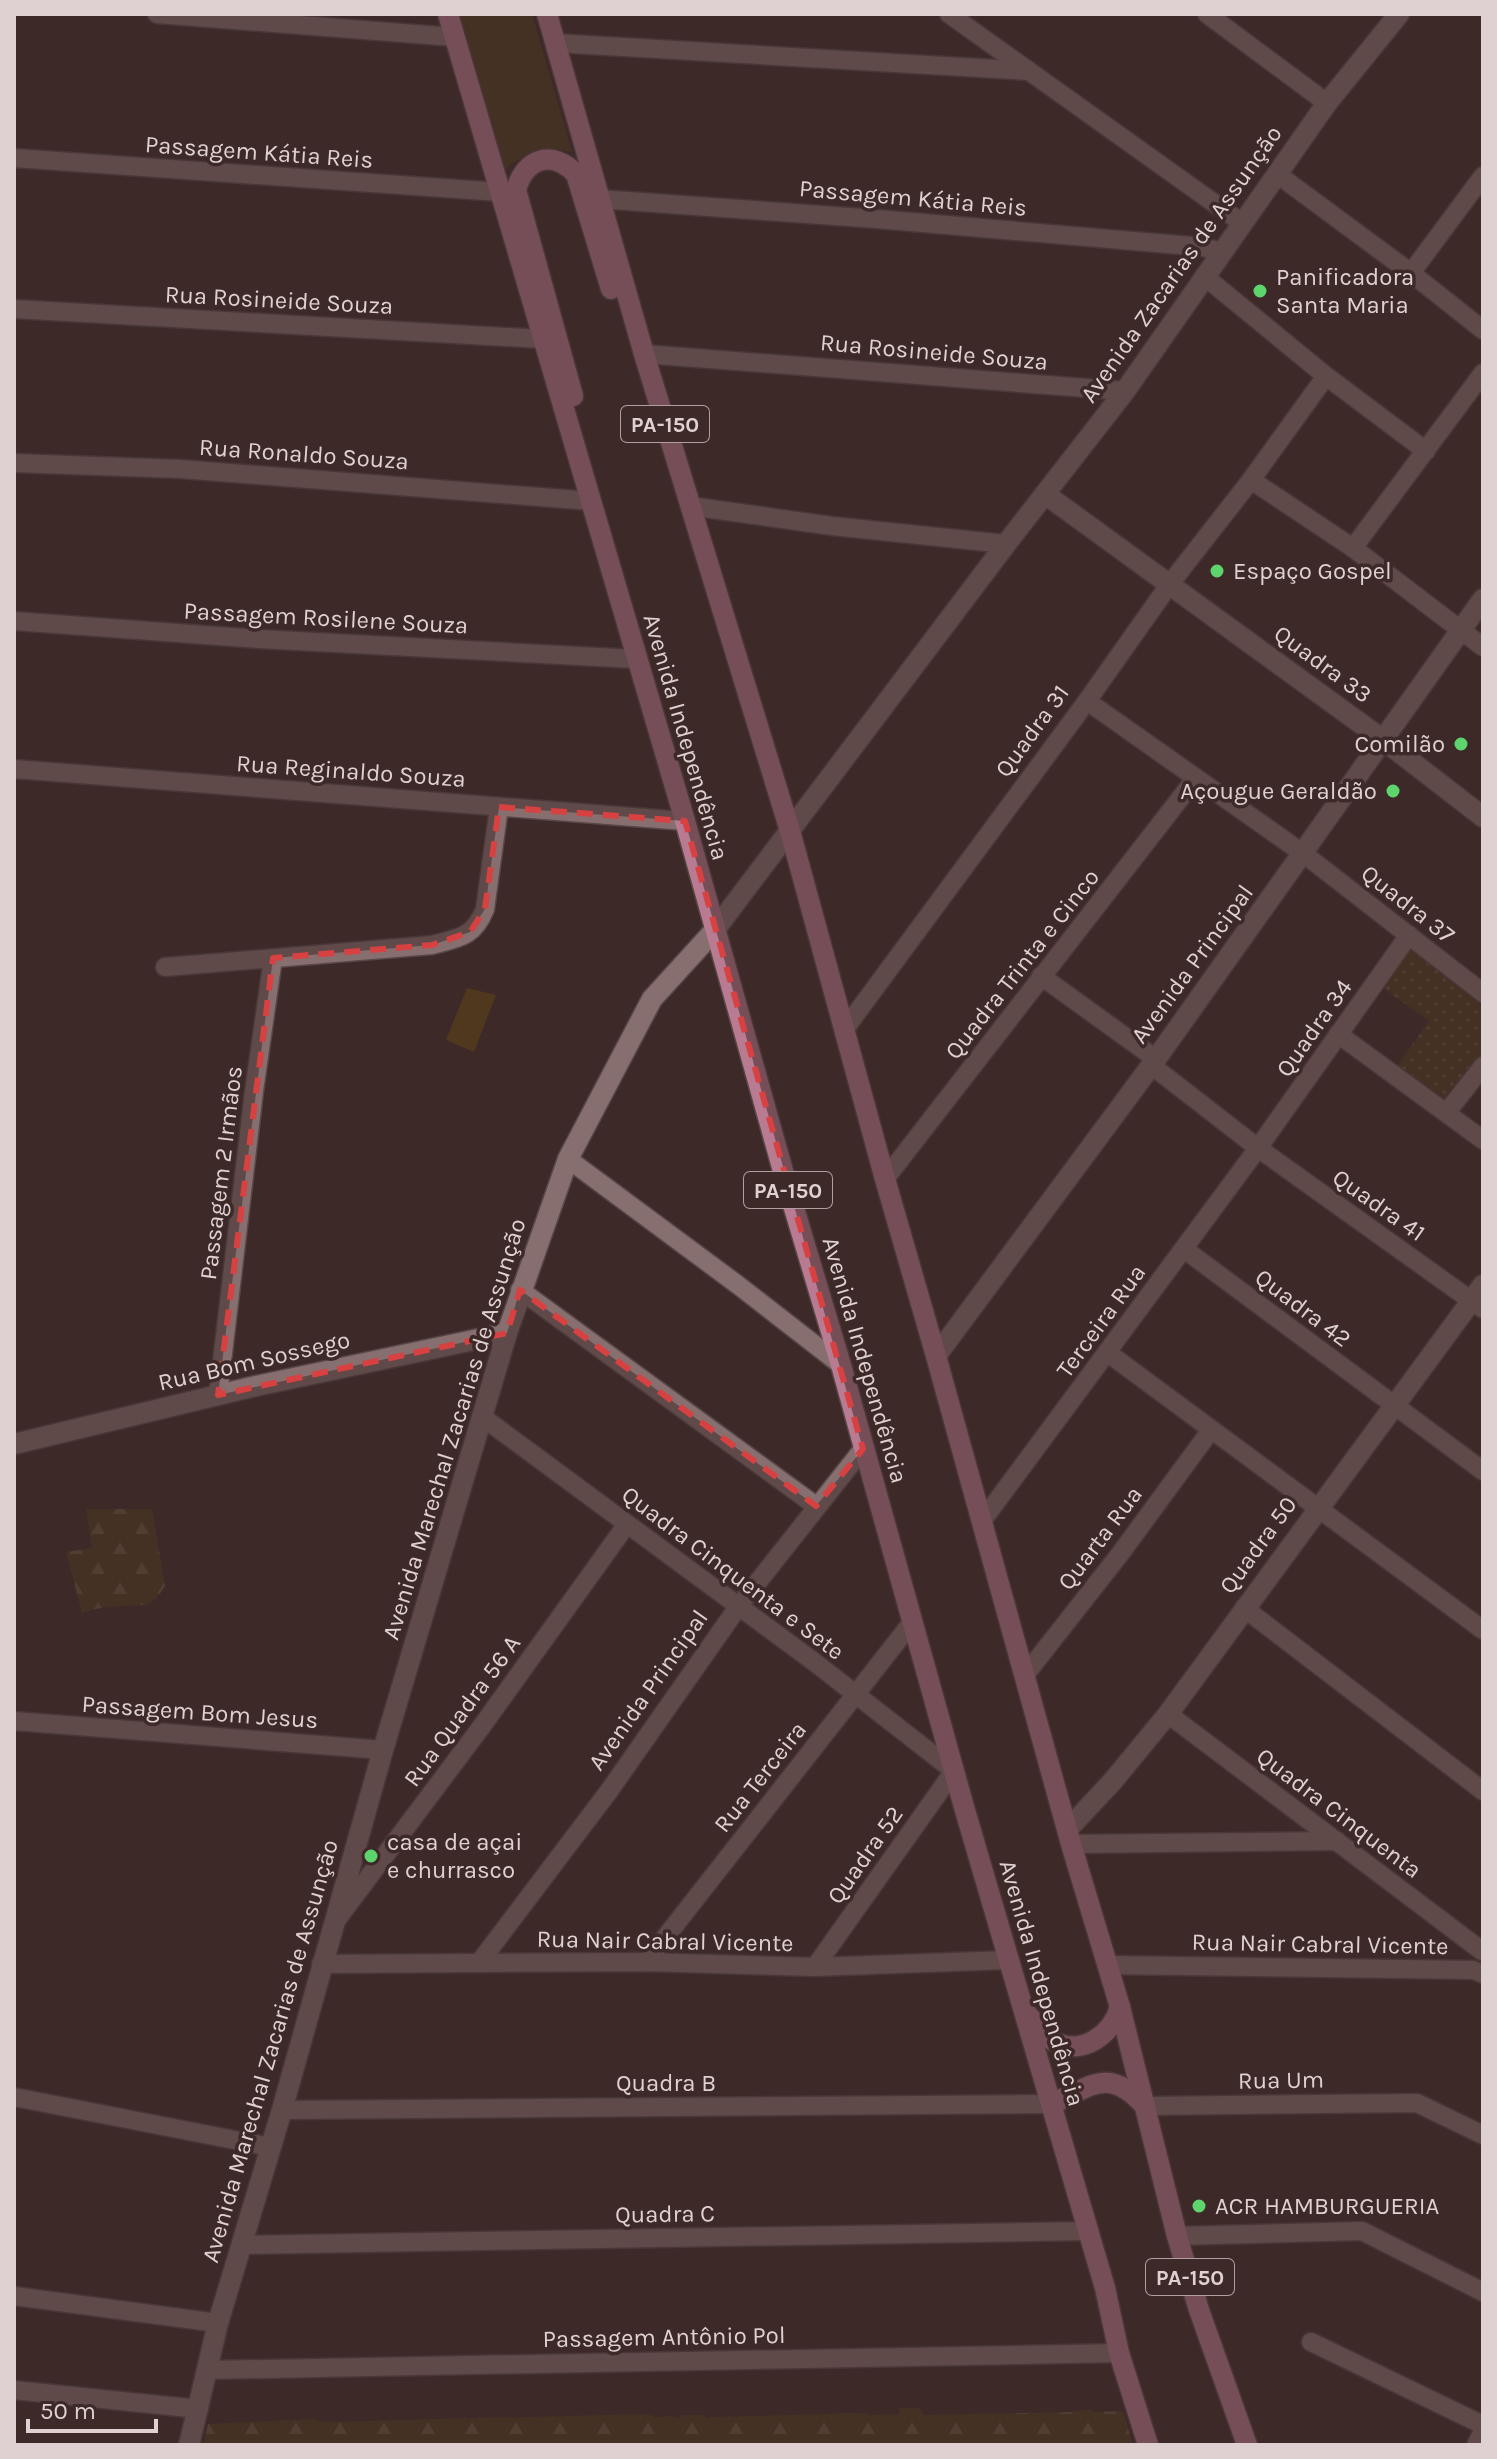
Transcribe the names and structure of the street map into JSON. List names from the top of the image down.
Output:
{
  "streets": {
    "main road": [
      "Avenida Zacarias de Assunção",
      "PA-150",
      "Quadra 33",
      "Avenida Independência",
      "Avenida Principal",
      "Rua Bom Sossego",
      "Avenida Marechal Zacarias de Assunção",
      "Quadra 50"
    ],
    "street": [
      "Passagem Kátia Reis",
      "Rua Rosineide Souza",
      "Rua Ronaldo Souza",
      "Passagem Rosilene Souza",
      "Quadra 31",
      "Rua Reginaldo Souza",
      "Quadra 37",
      "Quadra Trinta e Cinco",
      "Quadra 34",
      "Passagem 2 Irmãos",
      "Quadra 41",
      "Quadra 42",
      "Terceira Rua",
      "Quarta Rua",
      "Quadra Cinquenta e Sete",
      "Rua Quadra 56 A",
      "Passagem Bom Jesus",
      "Rua Terceira",
      "Quadra Cinquenta",
      "Quadra 52",
      "Rua Nair Cabral Vicente",
      "Rua Um",
      "Quadra B",
      "Quadra C",
      "Passagem Antônio Pol"
    ]
  },
  "crossings": [
    ["Passagem Kátia Reis", "Avenida Zacarias de Assunção"],
    ["Passagem Kátia Reis", "PA-150"],
    ["Passagem Kátia Reis", "Avenida Independência"],
    ["Avenida Zacarias de Assunção", "Rua Rosineide Souza"],
    ["Avenida Zacarias de Assunção", "Avenida Marechal Zacarias de Assunção"],
    ["Rua Rosineide Souza", "PA-150"],
    ["Rua Rosineide Souza", "Avenida Independência"],
    ["PA-150", "Quadra 31"],
    ["PA-150", "Quadra Trinta e Cinco"],
    ["PA-150", "Avenida Principal"],
    ["PA-150", "Terceira Rua"],
    ["PA-150", "Avenida Marechal Zacarias de Assunção"],
    ["PA-150", "Quarta Rua"],
    ["PA-150", "Quadra 50"],
    ["PA-150", "Rua Nair Cabral Vicente"],
    ["PA-150", "Rua Um"],
    ["Rua Ronaldo Souza", "Avenida Independência"],
    ["Passagem Rosilene Souza", "Avenida Independência"],
    ["Quadra 33", "Quadra 31"],
    ["Quadra 33", "Avenida Principal"],
    ["Quadra 31", "Quadra 37"],
    ["Avenida Independência", "Rua Reginaldo Souza"],
    ["Avenida Independência", "Avenida Principal"],
    ["Avenida Independência", "Avenida Marechal Zacarias de Assunção"],
    ["Avenida Independência", "Quadra Cinquenta e Sete"],
    ["Avenida Independência", "Rua Terceira"],
    ["Avenida Independência", "Quadra 52"],
    ["Avenida Independência", "Rua Nair Cabral Vicente"],
    ["Avenida Independência", "Quadra B"],
    ["Avenida Independência", "Quadra C"],
    ["Avenida Independência", "Passagem Antônio Pol"],
    ["Quadra 37", "Quadra Trinta e Cinco"],
    ["Quadra 37", "Avenida Principal"],
    ["Quadra 37", "Quadra 34"],
    ["Quadra Trinta e Cinco", "Quadra 41"],
    ["Avenida Principal", "Quadra 41"],
    ["Avenida Principal", "Quadra Cinquenta e Sete"],
    ["Avenida Principal", "Rua Nair Cabral Vicente"],
    ["Quadra 34", "Quadra 41"],
    ["Quadra 34", "Terceira Rua"],
    ["Passagem 2 Irmãos", "Rua Bom Sossego"],
    ["Quadra 41", "Terceira Rua"],
    ["Quadra 41", "Quadra 50"],
    ["Quadra 42", "Terceira Rua"],
    ["Quadra 42", "Quadra 50"],
    ["Rua Bom Sossego", "Avenida Marechal Zacarias de Assunção"],
    ["Avenida Marechal Zacarias de Assunção", "Quadra Cinquenta e Sete"],
    ["Avenida Marechal Zacarias de Assunção", "Rua Quadra 56 A"],
    ["Avenida Marechal Zacarias de Assunção", "Passagem Bom Jesus"],
    ["Avenida Marechal Zacarias de Assunção", "Rua Nair Cabral Vicente"],
    ["Avenida Marechal Zacarias de Assunção", "Quadra B"],
    ["Avenida Marechal Zacarias de Assunção", "Quadra C"],
    ["Avenida Marechal Zacarias de Assunção", "Passagem Antônio Pol"],
    ["Quadra 50", "Quadra Cinquenta"],
    ["Quadra Cinquenta e Sete", "Rua Quadra 56 A"],
    ["Quadra Cinquenta e Sete", "Rua Terceira"],
    ["Quadra Cinquenta e Sete", "Quadra 52"],
    ["Rua Terceira", "Rua Nair Cabral Vicente"],
    ["Quadra 52", "Rua Nair Cabral Vicente"]
  ],
  "places": [
    "Panificadora Santa Maria",
    "Espaço Gospel",
    "Comilão",
    "Açougue Geraldão",
    "casa de açai e churrasco",
    "ACR HAMBURGUERIA"
  ],
  "scale_bar": "50 m"
}
